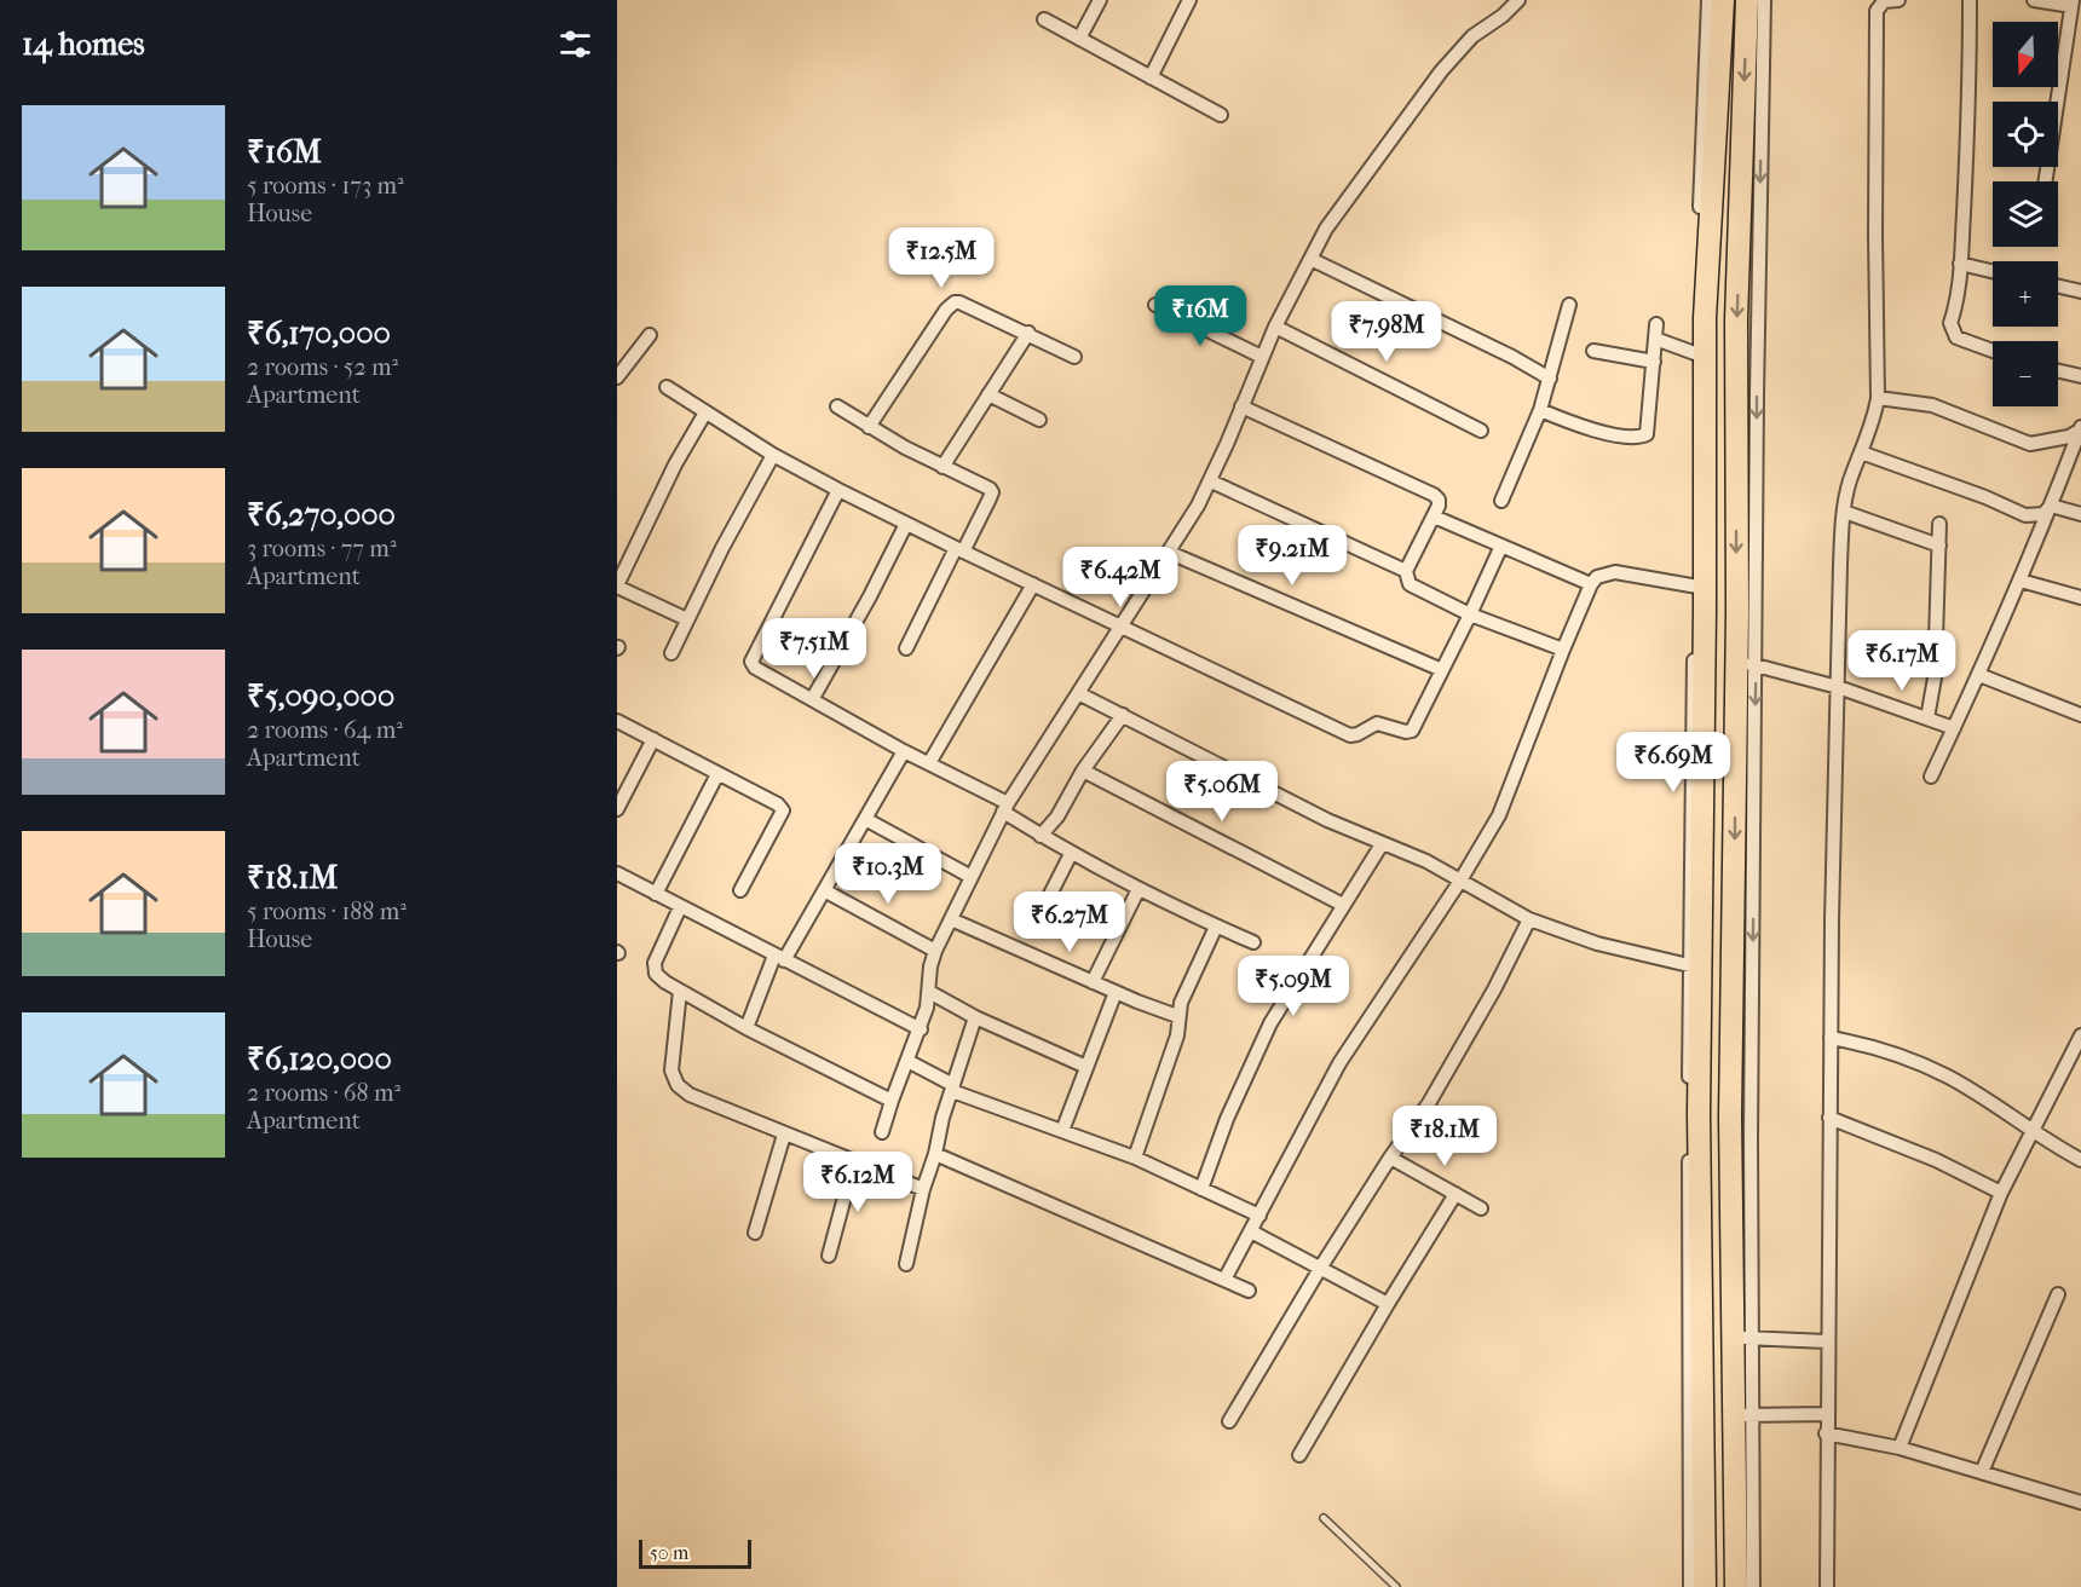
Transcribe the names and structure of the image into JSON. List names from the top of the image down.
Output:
{
  "scale_bar": "50 m",
  "north": "bottom",
  "page": {
    "heading": "14 homes",
    "map_buttons": ["+", "−"],
    "list": [
      {
        "name": "₹16M",
        "note": "5 rooms · 173 m² · House"
      },
      {
        "name": "₹6,170,000",
        "note": "2 rooms · 52 m² · Apartment"
      },
      {
        "name": "₹6,270,000",
        "note": "3 rooms · 77 m² · Apartment"
      },
      {
        "name": "₹5,090,000",
        "note": "2 rooms · 64 m² · Apartment"
      },
      {
        "name": "₹18.1M",
        "note": "5 rooms · 188 m² · House"
      },
      {
        "name": "₹6,120,000",
        "note": "2 rooms · 68 m² · Apartment"
      }
    ],
    "price": [
      "₹12.5M",
      "₹16M",
      "₹7.98M",
      "₹9.21M",
      "₹6.42M",
      "₹7.51M",
      "₹6.17M",
      "₹6.69M",
      "₹5.06M",
      "₹10.3M",
      "₹6.27M",
      "₹5.09M",
      "₹18.1M",
      "₹6.12M"
    ],
    "scale": "50 m"
  }
}
